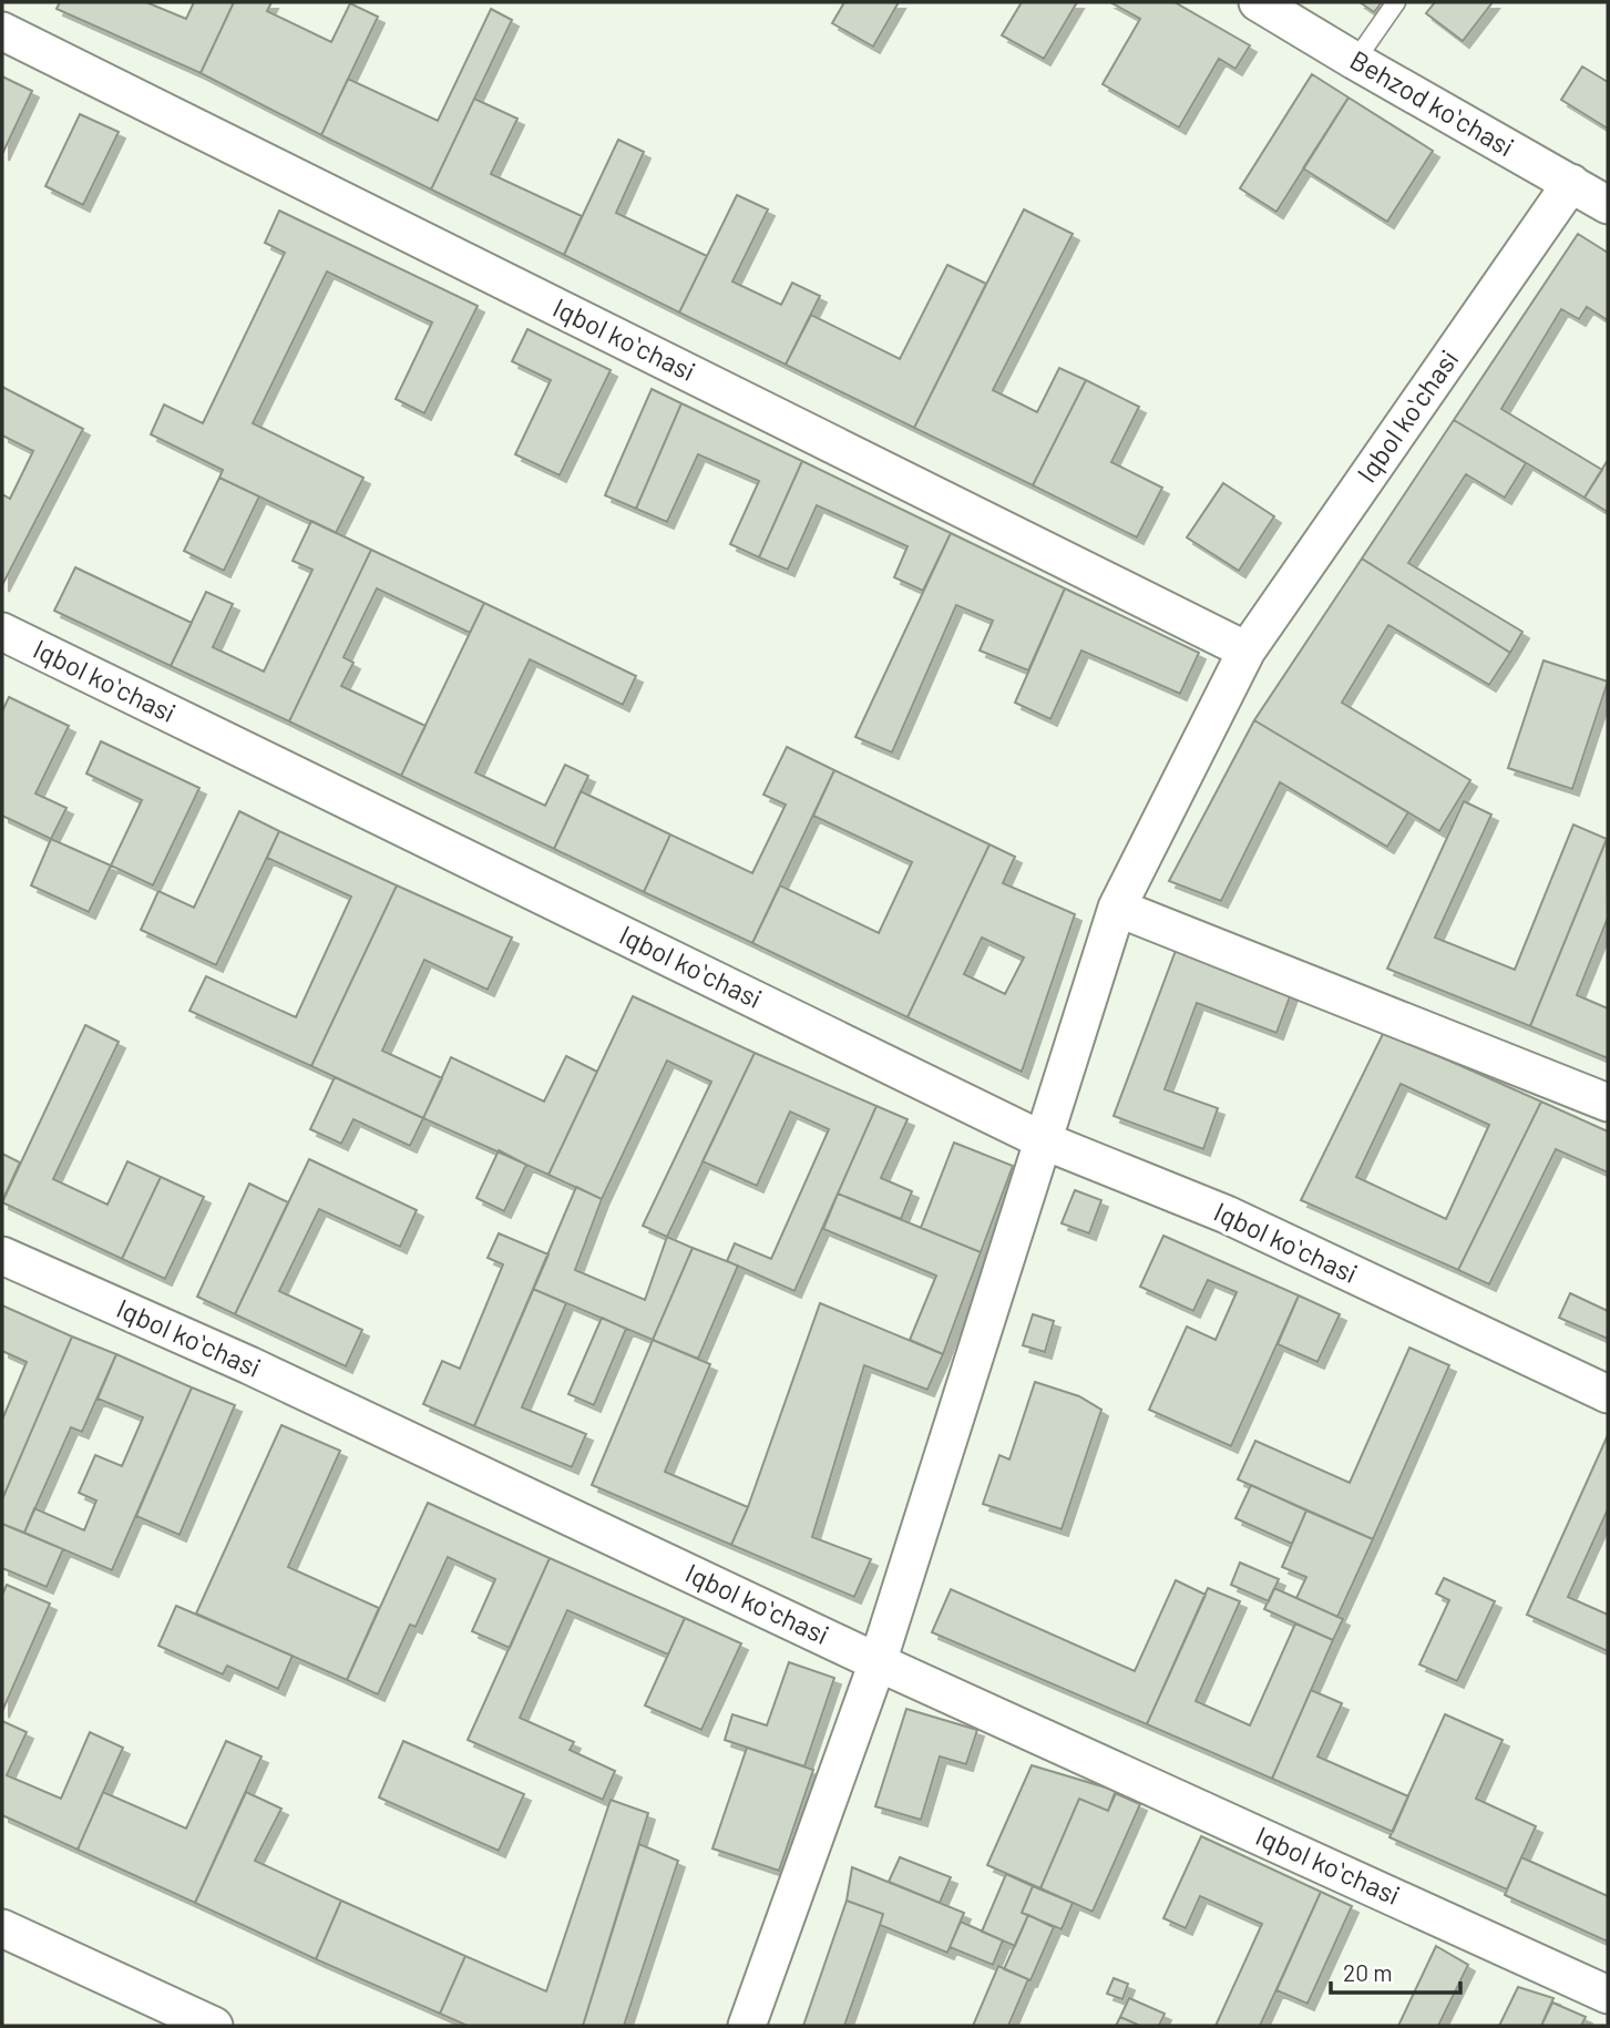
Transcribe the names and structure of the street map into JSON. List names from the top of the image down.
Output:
{
  "streets": {
    "street": ["Behzod koʻchasi", "Iqbol koʻchasi"]
  },
  "crossings": [
    ["Behzod koʻchasi", "Iqbol koʻchasi"]
  ],
  "scale_bar": "20 m"
}
